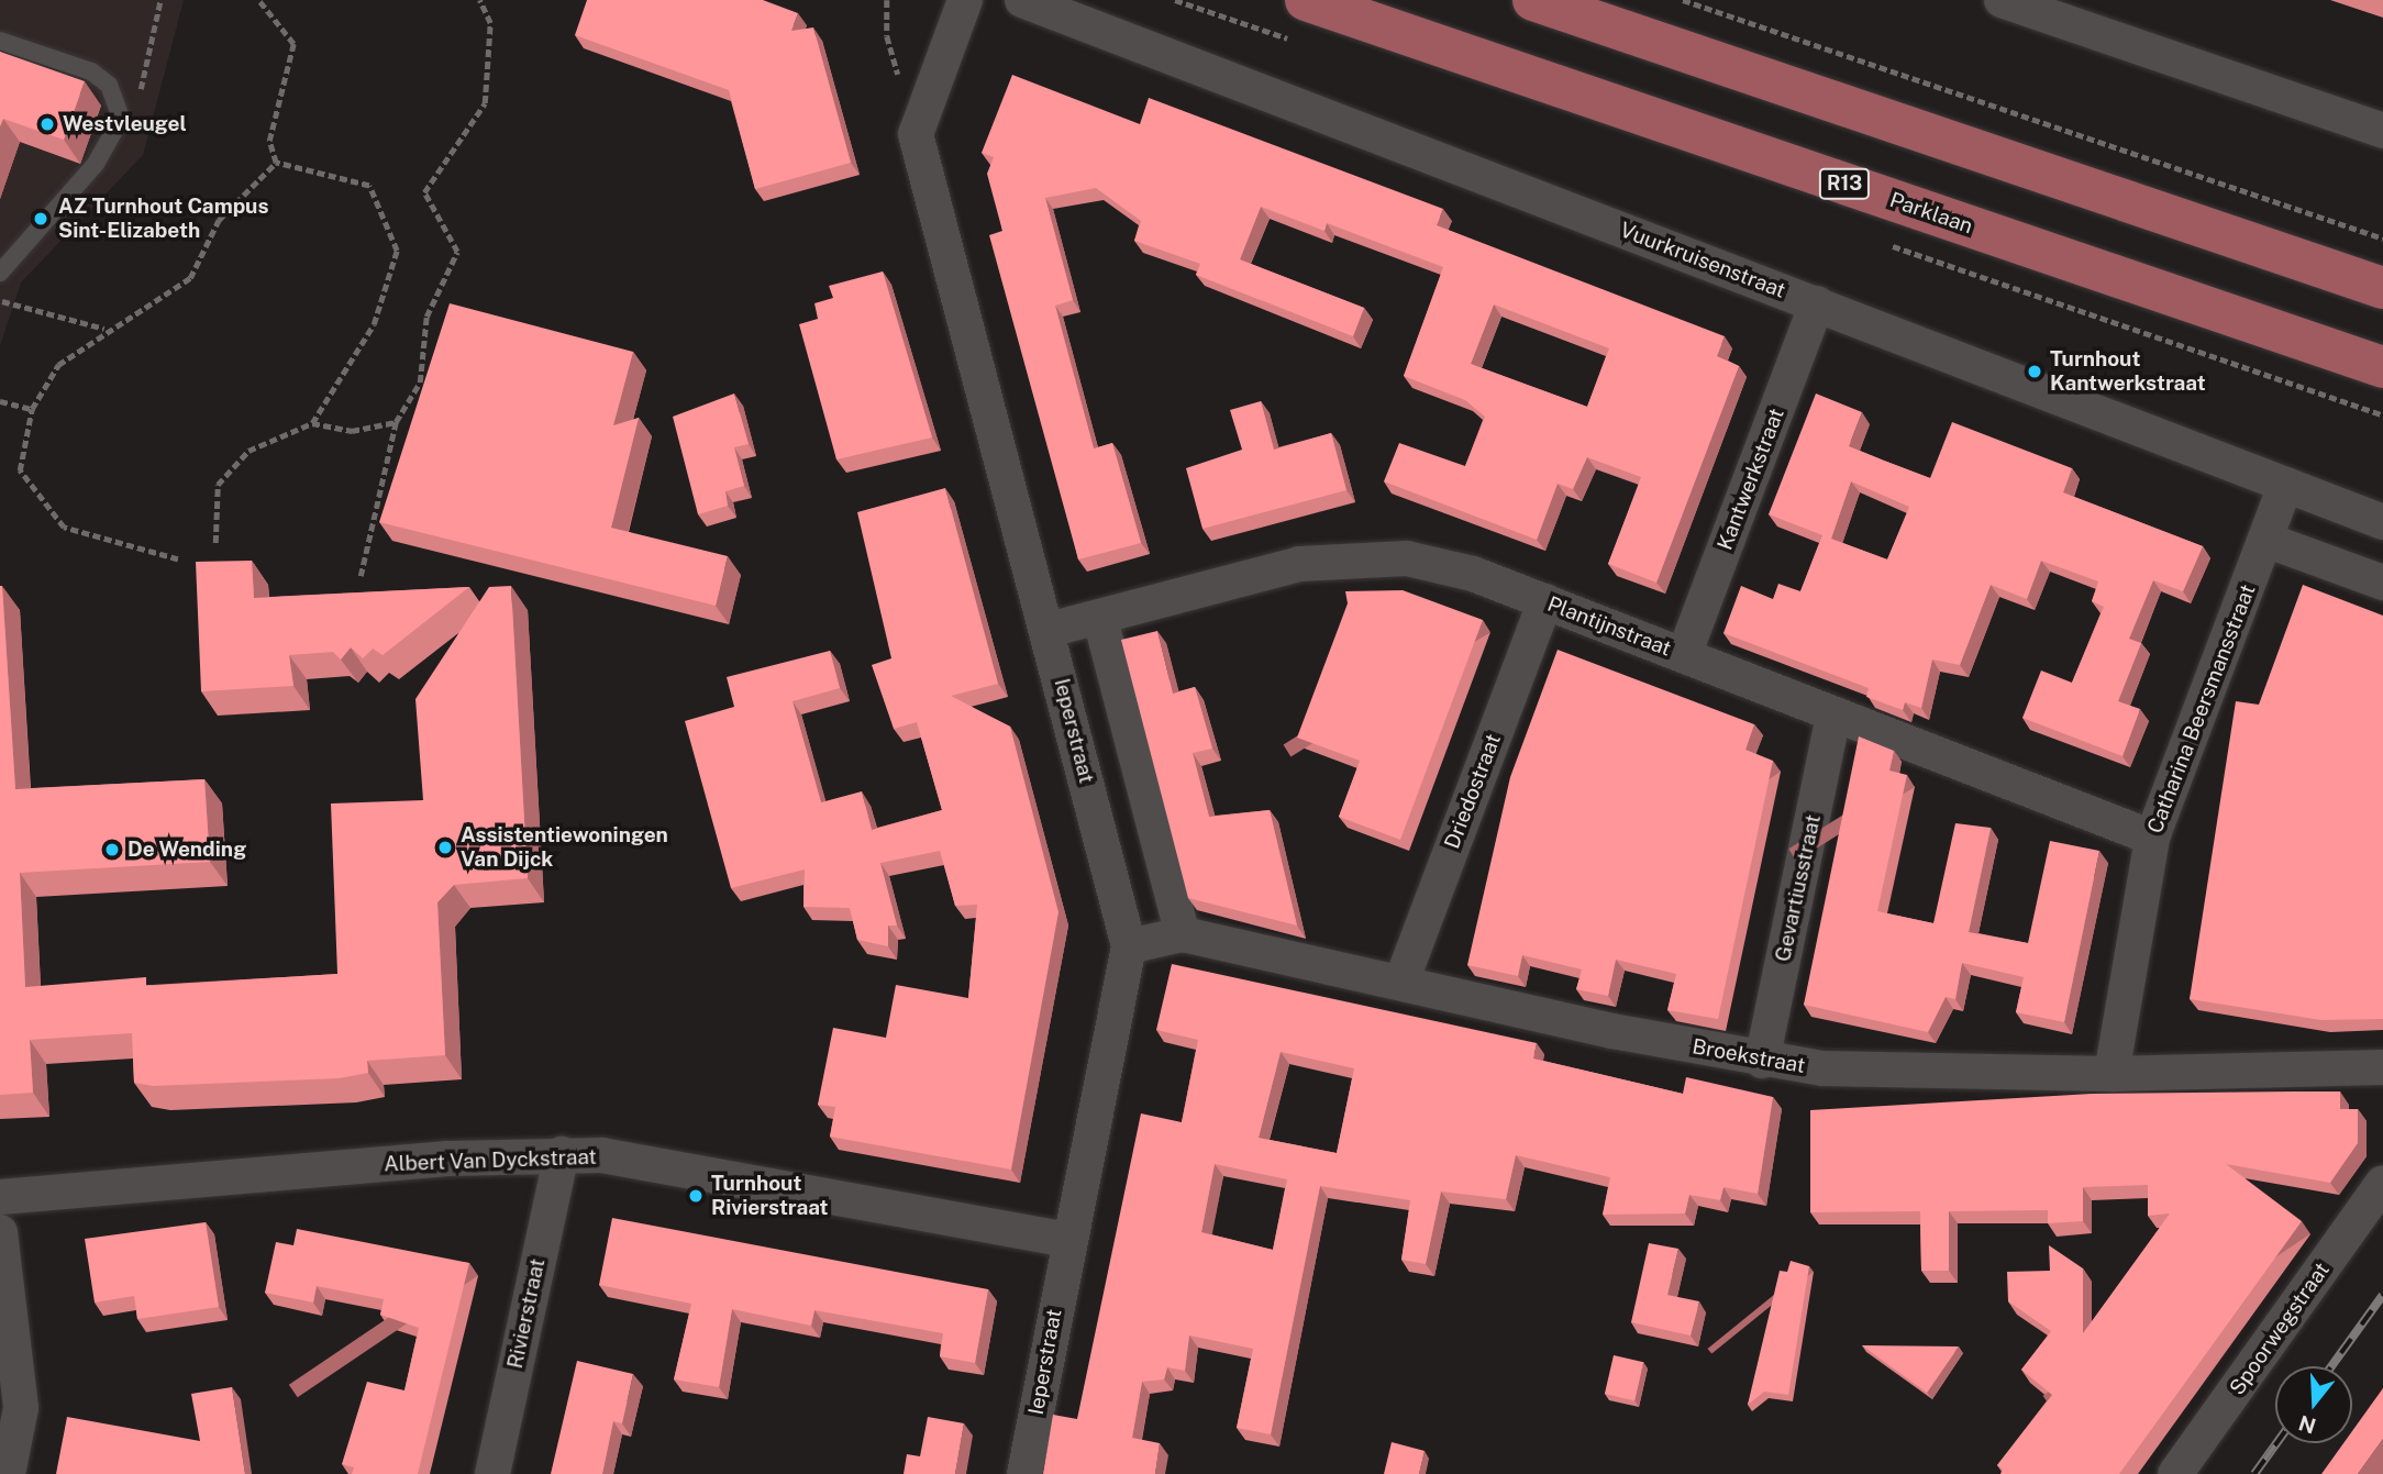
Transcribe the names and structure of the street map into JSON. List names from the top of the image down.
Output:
{
  "streets": {
    "main road": ["R13", "Parklaan"],
    "street": [
      "Vuurkruisenstraat",
      "Kantwerkstraat",
      "Plantijnstraat",
      "Catharina Beersmansstraat",
      "Ieperstraat",
      "Driedostraat",
      "Gevartiusstraat",
      "Broekstraat",
      "Albert Van Dyckstraat",
      "Rivierstraat",
      "Spoorwegstraat"
    ]
  },
  "crossings": [
    ["Vuurkruisenstraat", "Kantwerkstraat"],
    ["Vuurkruisenstraat", "Catharina Beersmansstraat"],
    ["Kantwerkstraat", "Plantijnstraat"],
    ["Plantijnstraat", "Catharina Beersmansstraat"],
    ["Plantijnstraat", "Ieperstraat"],
    ["Plantijnstraat", "Driedostraat"],
    ["Plantijnstraat", "Gevartiusstraat"],
    ["Catharina Beersmansstraat", "Broekstraat"],
    ["Ieperstraat", "Broekstraat"],
    ["Ieperstraat", "Albert Van Dyckstraat"],
    ["Driedostraat", "Broekstraat"],
    ["Gevartiusstraat", "Broekstraat"],
    ["Albert Van Dyckstraat", "Rivierstraat"]
  ],
  "places": [
    "Westvleugel",
    "AZ Turnhout Campus Sint-Elizabeth",
    "Turnhout Kantwerkstraat",
    "Assistentiewoningen Van Dijck",
    "De Wending",
    "Turnhout Rivierstraat"
  ],
  "north": "bottom"
}
